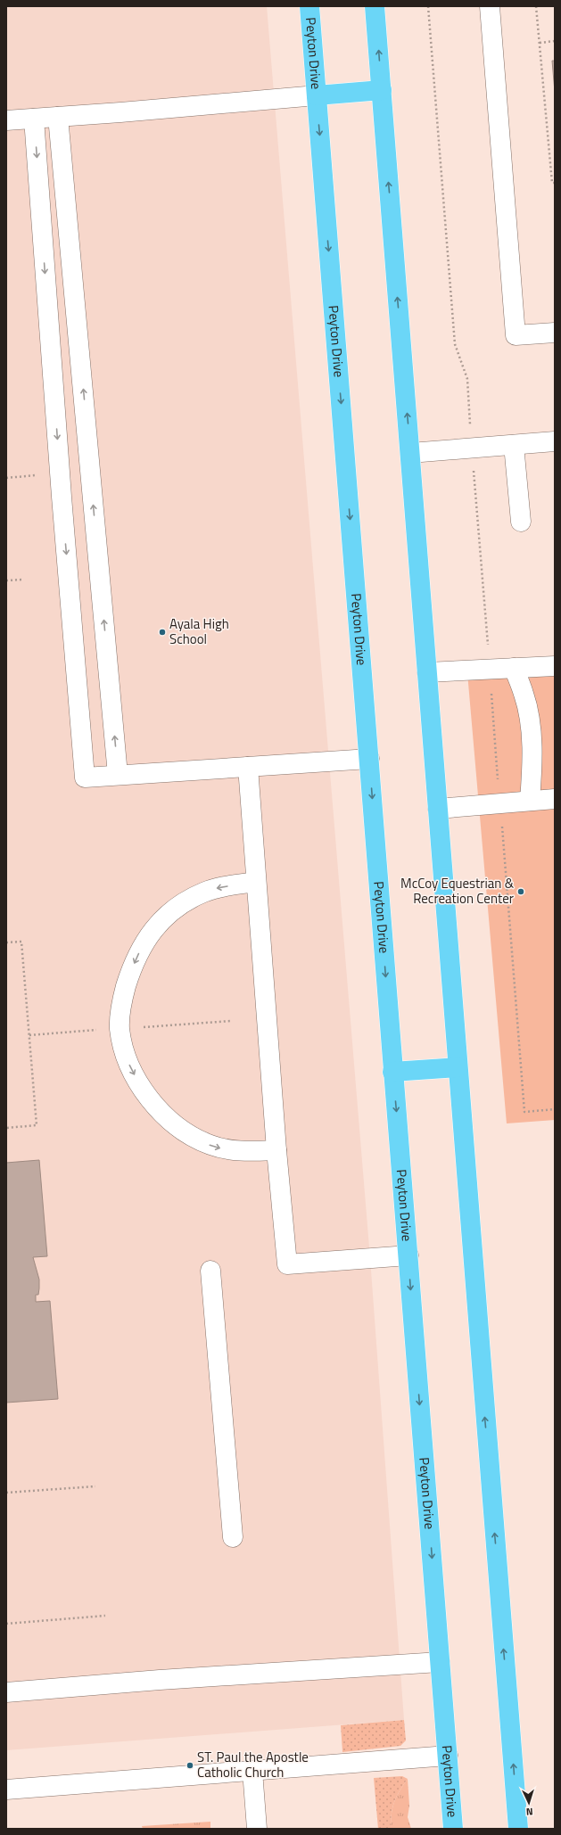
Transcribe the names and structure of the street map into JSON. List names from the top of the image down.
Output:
{
  "streets": {
    "main road": ["Peyton Drive"]
  },
  "places": ["Ayala High School", "McCoy Equestrian & Recreation Center", "ST. Paul the Apostle Catholic Church"],
  "north": "bottom"
}
